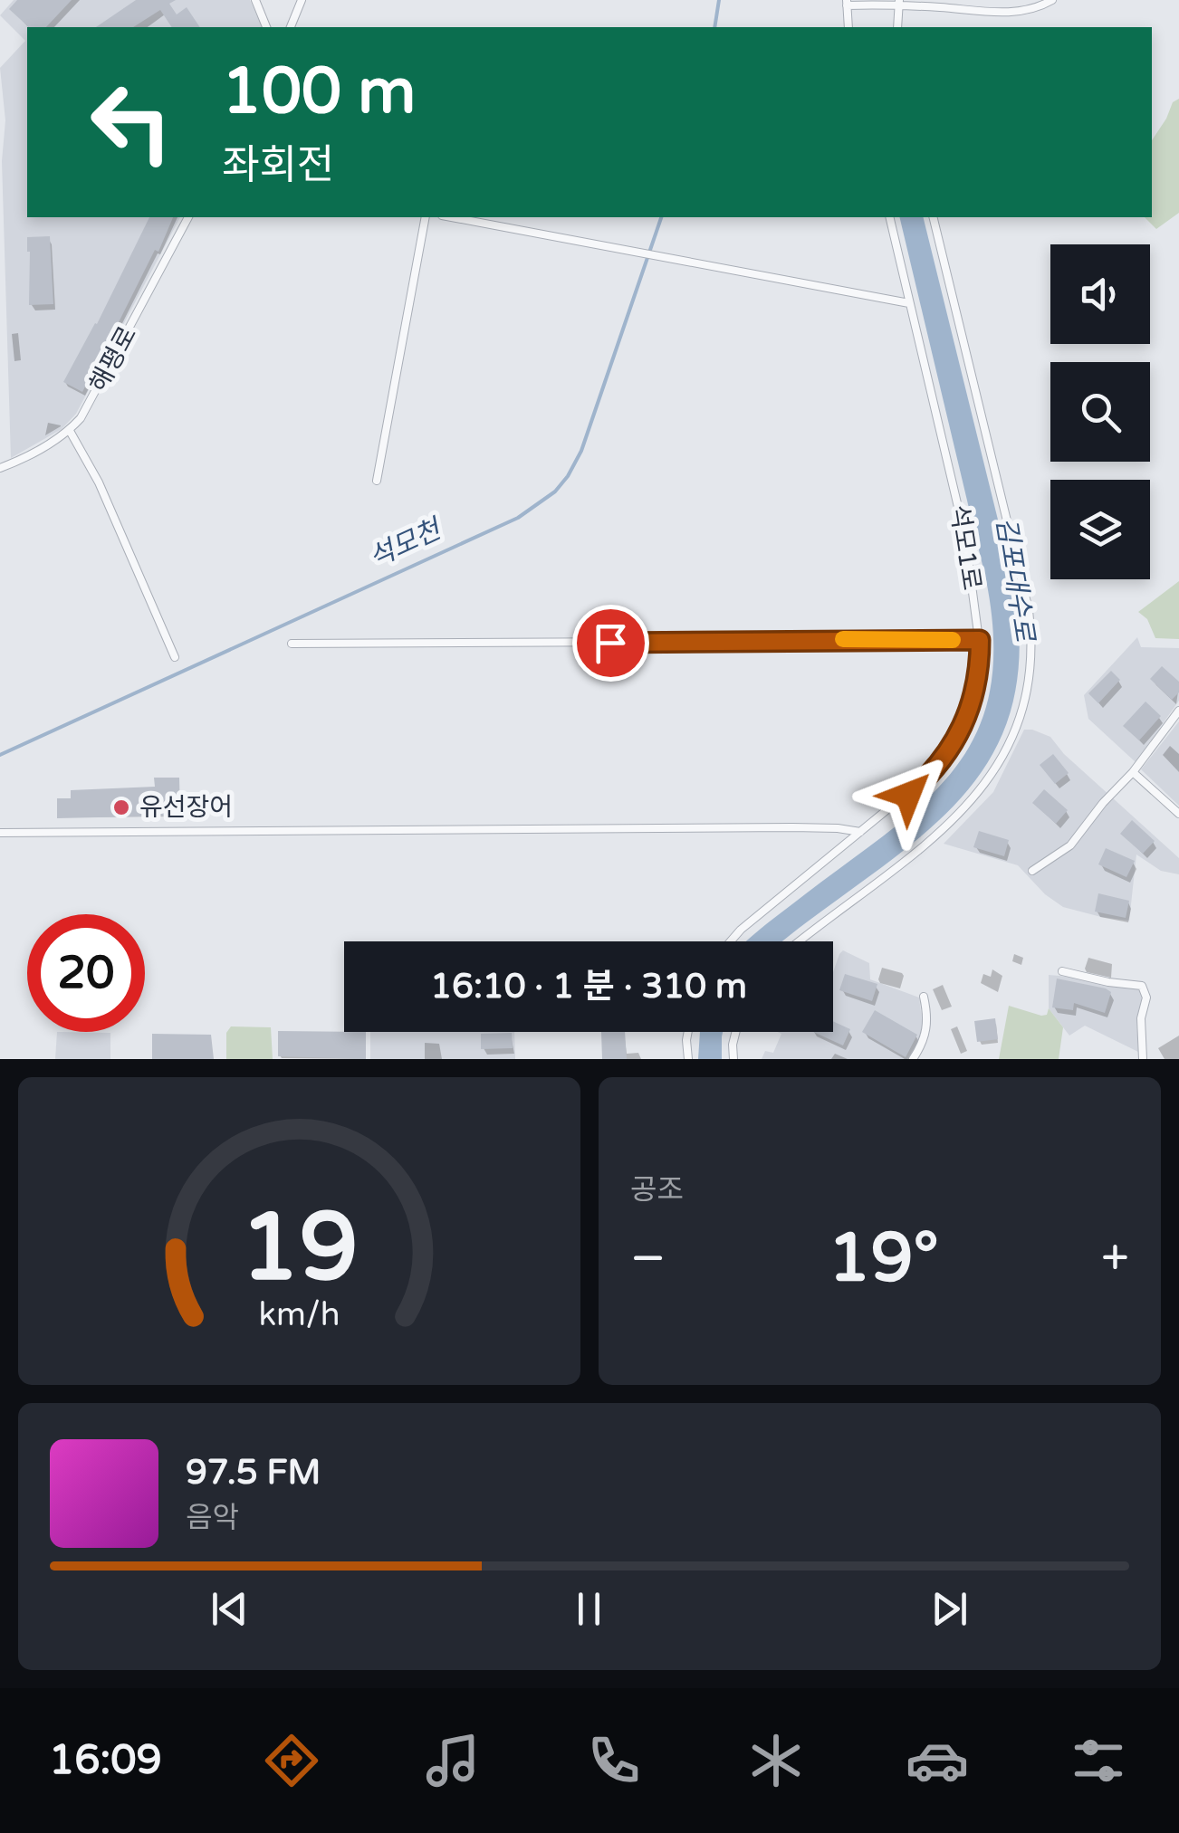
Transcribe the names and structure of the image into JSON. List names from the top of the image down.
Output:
{
  "streets": {
    "lane": ["해평로", "석모1로"]
  },
  "water": ["석모천", "김포대수로"],
  "places": ["유선장어"],
  "page": {
    "turn": ["100 m", "좌회전"],
    "limit": "20",
    "trip": "16:10 · 1 분 · 310 m",
    "tile": "공조",
    "heat": ["−", "19°", "+"],
    "song": ["97.5 FM", "음악"],
    "tabs": "16:09",
    "gauge": ["19", "km/h"]
  }
}
